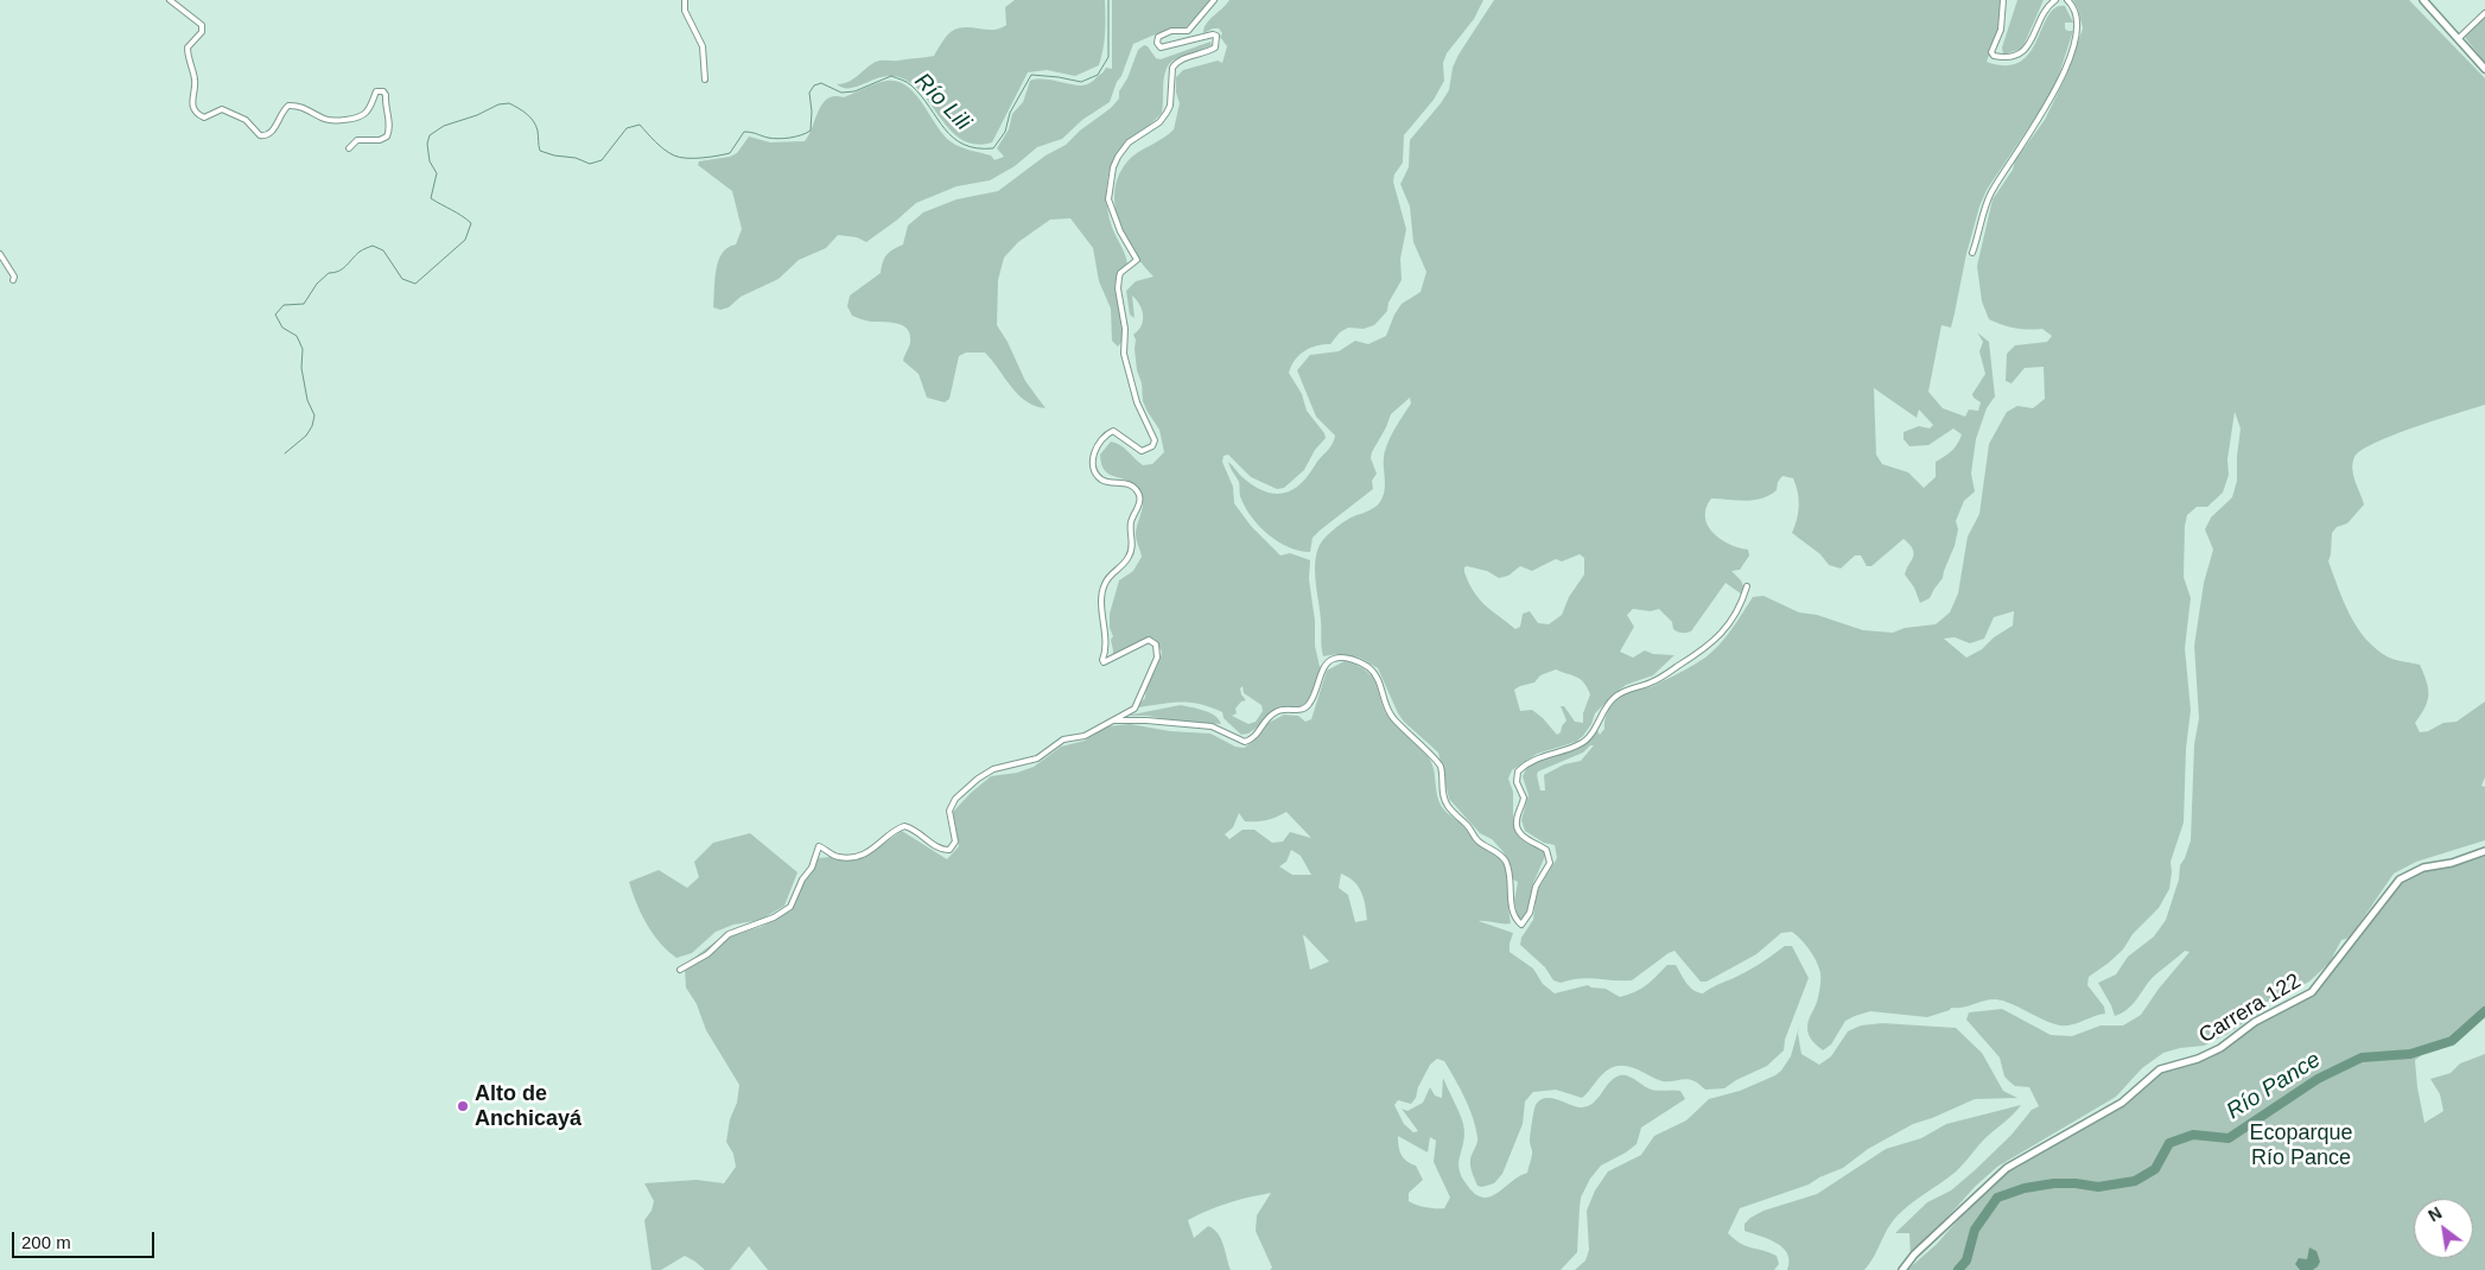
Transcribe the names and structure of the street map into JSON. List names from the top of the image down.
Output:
{
  "streets": {
    "street": ["Carrera 122"]
  },
  "water": ["Río Lili", "Río Pance"],
  "parks": ["Ecoparque Río Pance"],
  "places": ["Alto de Anchicayá"],
  "scale_bar": "200 m",
  "north": "top left"
}
